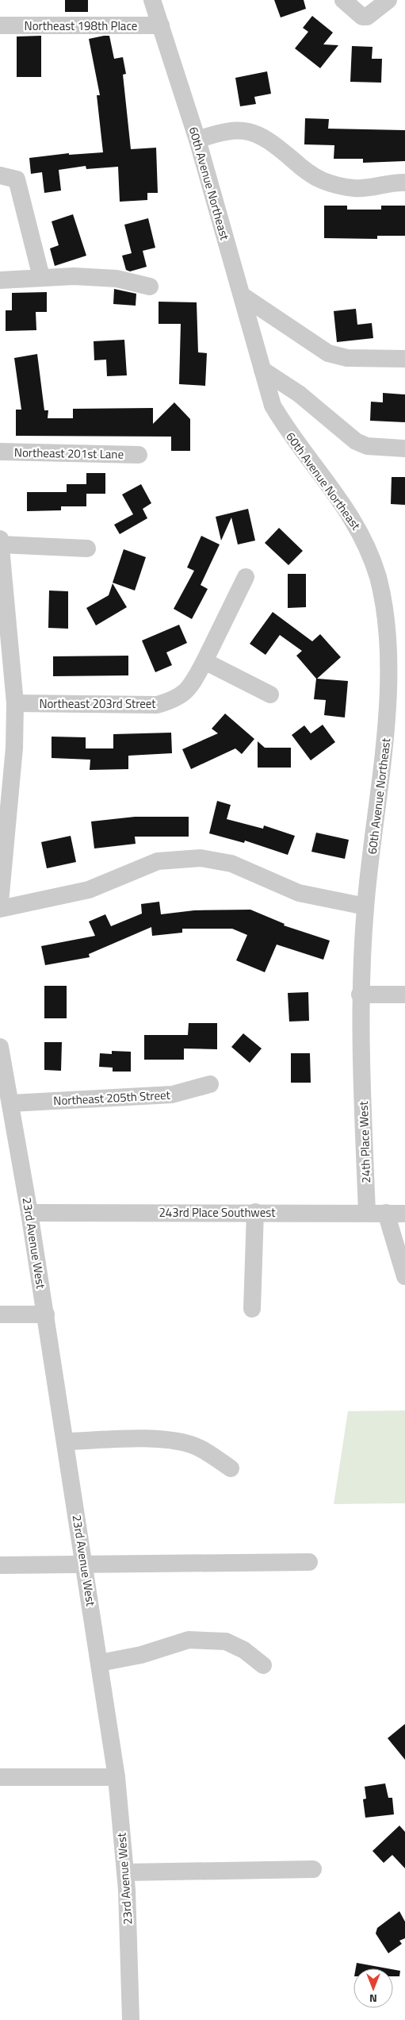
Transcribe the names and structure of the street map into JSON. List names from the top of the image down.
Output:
{
  "streets": {
    "street": [
      "Northeast 198th Place",
      "60th Avenue Northeast",
      "Northeast 201st Lane",
      "Northeast 203rd Street",
      "Northeast 205th Street",
      "24th Place West",
      "243rd Place Southwest",
      "23rd Avenue West"
    ]
  },
  "crossings": [
    ["Northeast 198th Place", "60th Avenue Northeast"],
    ["60th Avenue Northeast", "24th Place West"],
    ["Northeast 205th Street", "23rd Avenue West"],
    ["24th Place West", "243rd Place Southwest"],
    ["243rd Place Southwest", "23rd Avenue West"]
  ],
  "north": "bottom"
}
